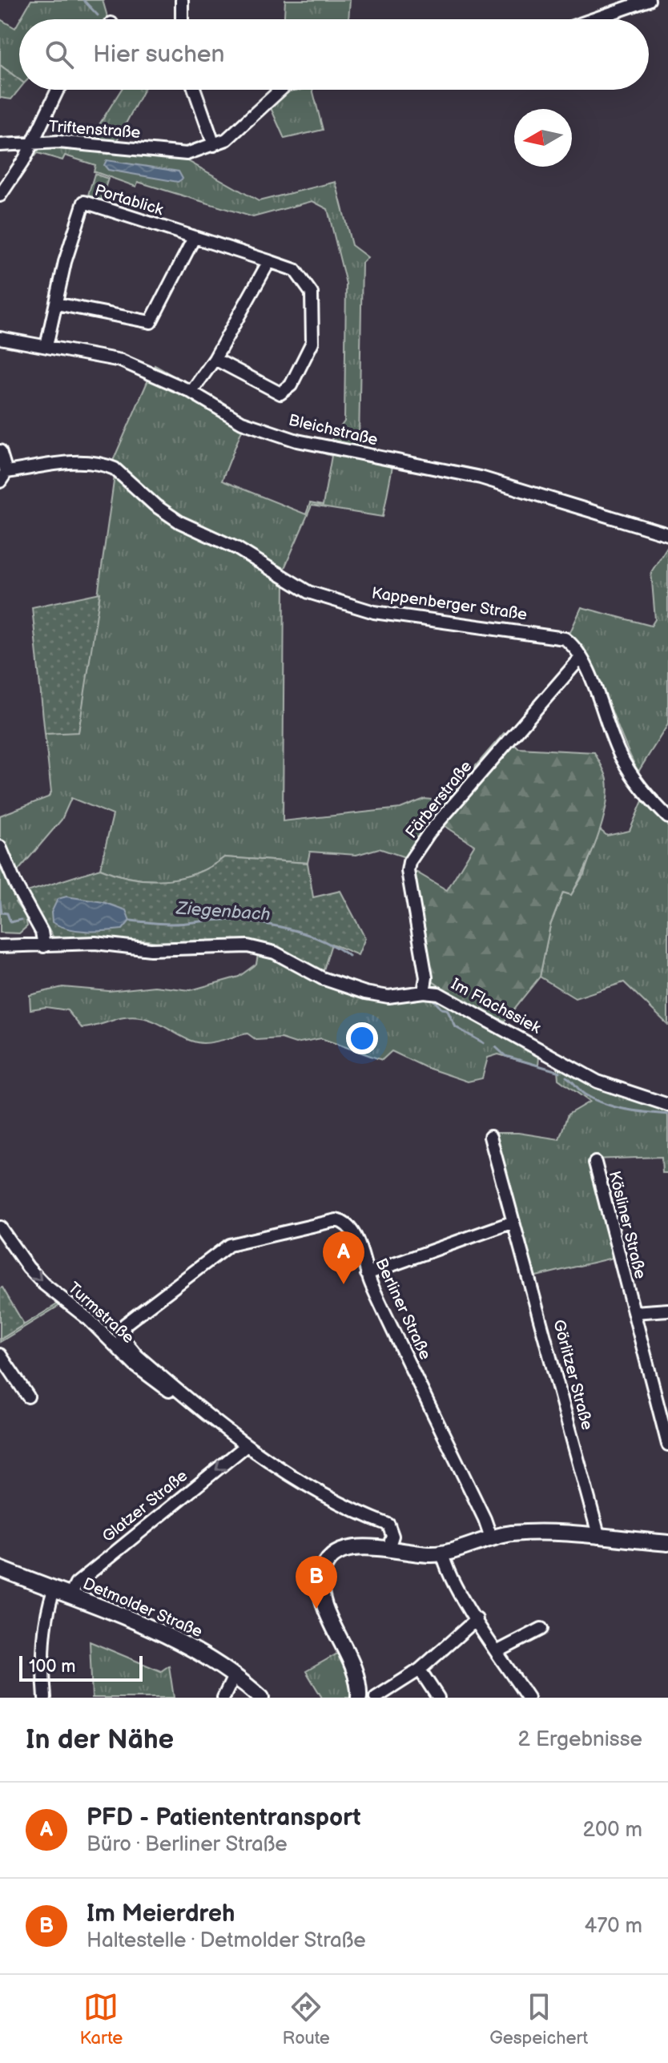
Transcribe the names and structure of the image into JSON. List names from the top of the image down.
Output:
{
  "streets": {
    "main road": ["Detmolder Straße"],
    "street": [
      "Triftenstraße",
      "Portablick",
      "Bleichstraße",
      "Kappenberger Straße",
      "Färberstraße",
      "Im Flachssiek",
      "Kösliner Straße",
      "Berliner Straße",
      "Turmstraße",
      "Görlitzer Straße",
      "Glatzer Straße"
    ]
  },
  "crossings": [
    ["Portablick", "Bleichstraße"],
    ["Kappenberger Straße", "Färberstraße"],
    ["Färberstraße", "Im Flachssiek"],
    ["Berliner Straße", "Turmstraße"],
    ["Turmstraße", "Glatzer Straße"],
    ["Glatzer Straße", "Detmolder Straße"]
  ],
  "one_way": ["Glatzer Straße"],
  "water": ["Ziegenbach"],
  "scale_bar": "100 m",
  "north": "left",
  "page": {
    "search": "Hier suchen",
    "pins": ["A", "B"],
    "scale": "100 m",
    "heading": ["In der Nähe", "2 Ergebnisse"],
    "list": [
      {
        "mark": "A",
        "name": "PFD - Patiententransport",
        "note": "Büro · Berliner Straße",
        "value": "200 m"
      },
      {
        "mark": "B",
        "name": "Im Meierdreh",
        "note": "Haltestelle · Detmolder Straße",
        "value": "470 m"
      }
    ],
    "nav": ["Karte", "Route", "Gespeichert"]
  }
}
